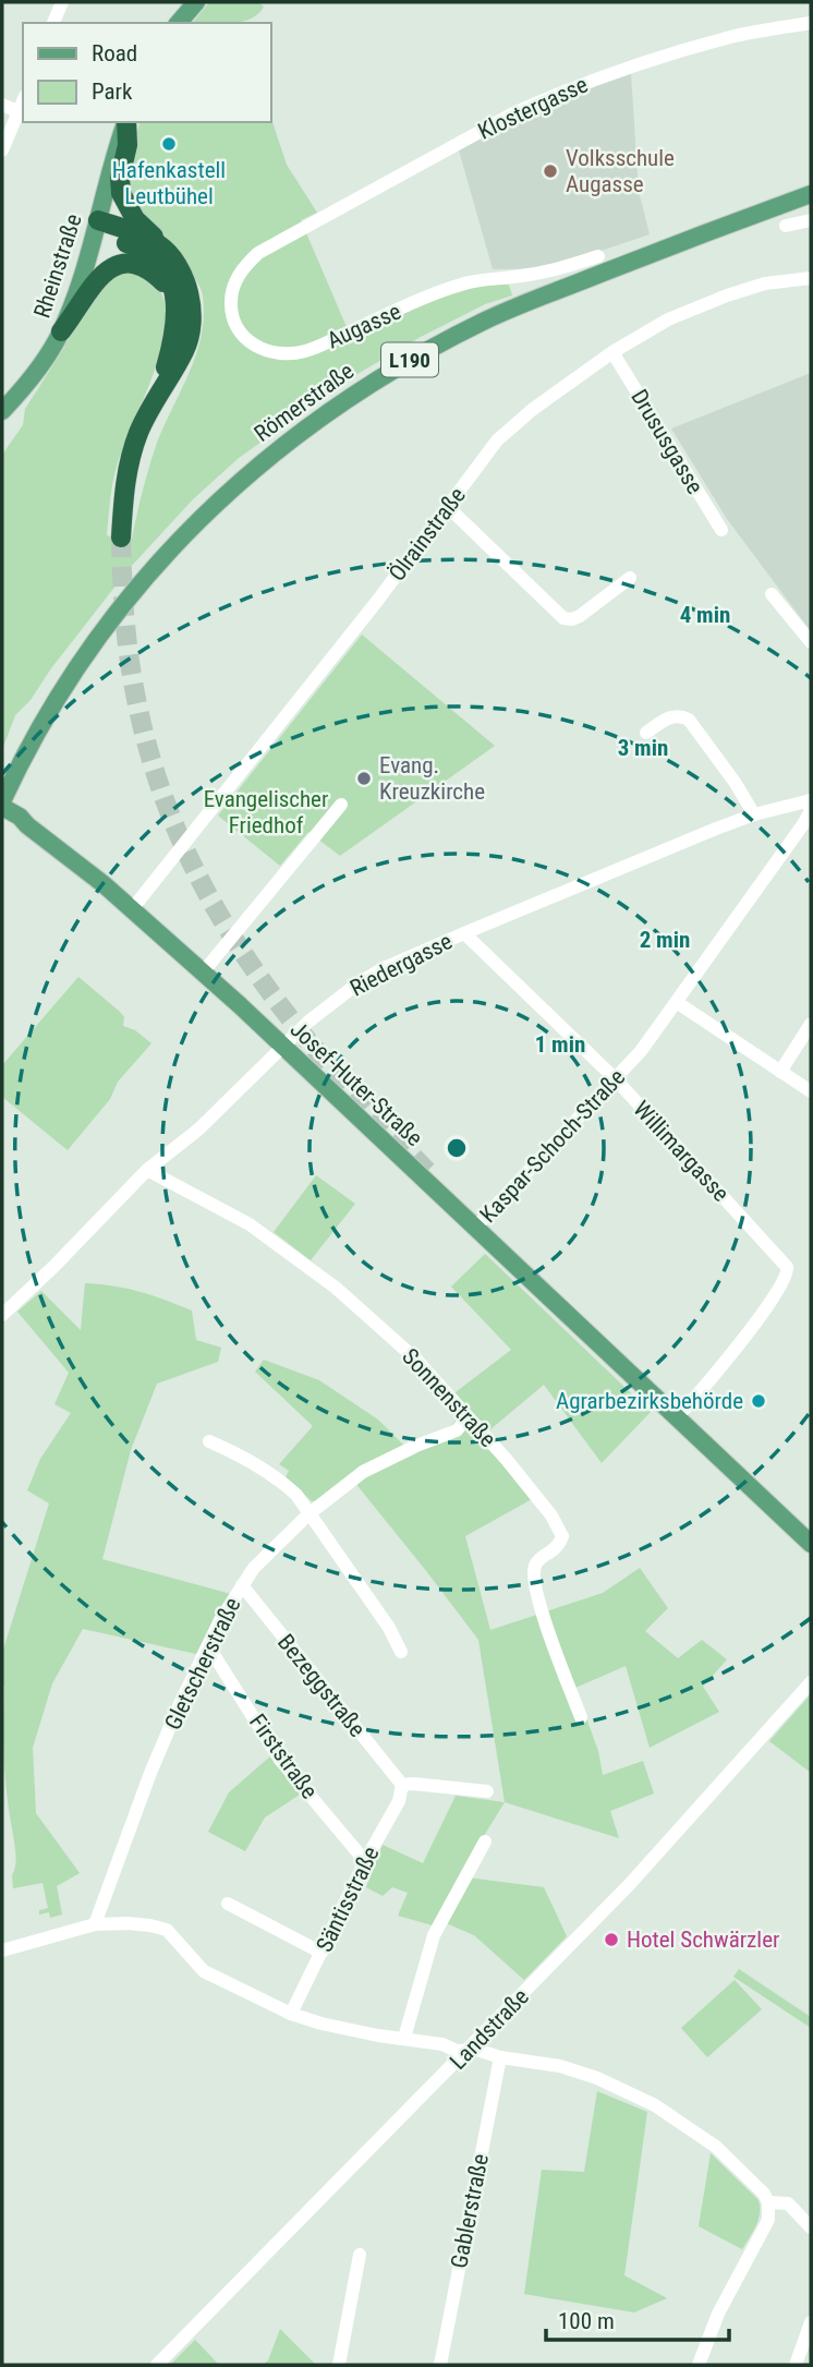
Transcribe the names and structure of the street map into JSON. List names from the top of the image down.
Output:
{
  "streets": {
    "main road": [
      "Rheinstraße",
      "L190",
      "Römerstraße",
      "Josef-Huter-Straße"
    ],
    "street": [
      "Klostergasse",
      "Augasse",
      "Drususgasse",
      "Ölrainstraße",
      "Riedergasse",
      "Kaspar-Schoch-Straße",
      "Willimargasse",
      "Sonnenstraße",
      "Gletscherstraße",
      "Bezeggstraße",
      "Firststraße",
      "Säntisstraße",
      "Landstraße",
      "Gablerstraße"
    ]
  },
  "crossings": [
    ["Klostergasse", "Augasse"],
    ["Römerstraße", "Josef-Huter-Straße"],
    ["Drususgasse", "Ölrainstraße"],
    ["Ölrainstraße", "Josef-Huter-Straße"],
    ["Riedergasse", "Josef-Huter-Straße"],
    ["Riedergasse", "Kaspar-Schoch-Straße"],
    ["Riedergasse", "Willimargasse"],
    ["Riedergasse", "Sonnenstraße"],
    ["Josef-Huter-Straße", "Kaspar-Schoch-Straße"],
    ["Josef-Huter-Straße", "Willimargasse"],
    ["Kaspar-Schoch-Straße", "Willimargasse"],
    ["Sonnenstraße", "Gletscherstraße"],
    ["Gletscherstraße", "Bezeggstraße"],
    ["Gletscherstraße", "Firststraße"],
    ["Bezeggstraße", "Säntisstraße"],
    ["Firststraße", "Säntisstraße"]
  ],
  "parks": ["Evangelischer Friedhof"],
  "places": [
    "Hafenkastell Leutbühel",
    "Volksschule Augasse",
    "Evang. Kreuzkirche",
    "Agrarbezirksbehörde",
    "Hotel Schwärzler"
  ],
  "legend": ["Road", "Park"],
  "scale_bar": "100 m",
  "rings": [
    "4 min",
    "3 min",
    "2 min",
    "1 min"
  ]
}
